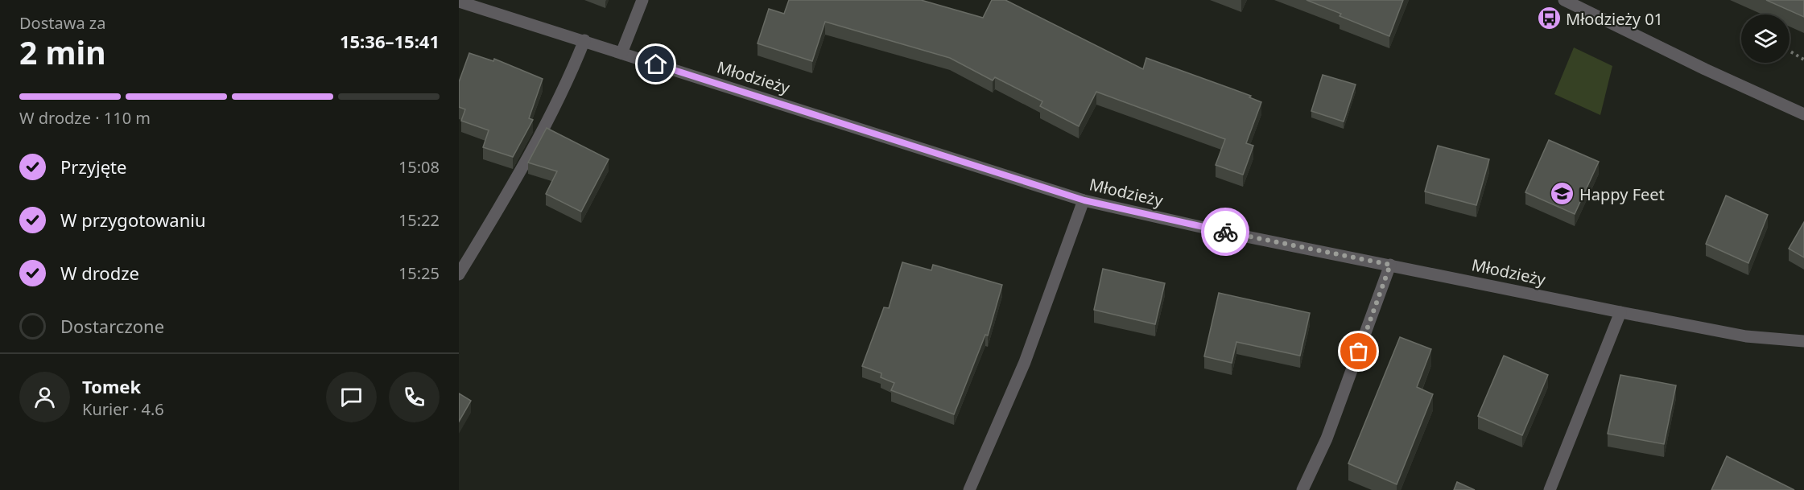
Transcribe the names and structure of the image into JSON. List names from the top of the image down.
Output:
{
  "streets": {
    "street": ["Młodzieży"]
  },
  "places": {
    "bus stop": ["Młodzieży 01"],
    "school or university": ["Happy Feet"]
  },
  "page": {
    "heading": ["2 min", "Dostawa za", "15:36–15:41"],
    "panel": ["Tomek", "Kurier · 4.6"],
    "bar": "W drodze · 110 m",
    "list": [
      ["Przyjęte", "15:08"],
      ["W przygotowaniu", "15:22"],
      ["W drodze", "15:25"],
      "Dostarczone"
    ]
  }
}
